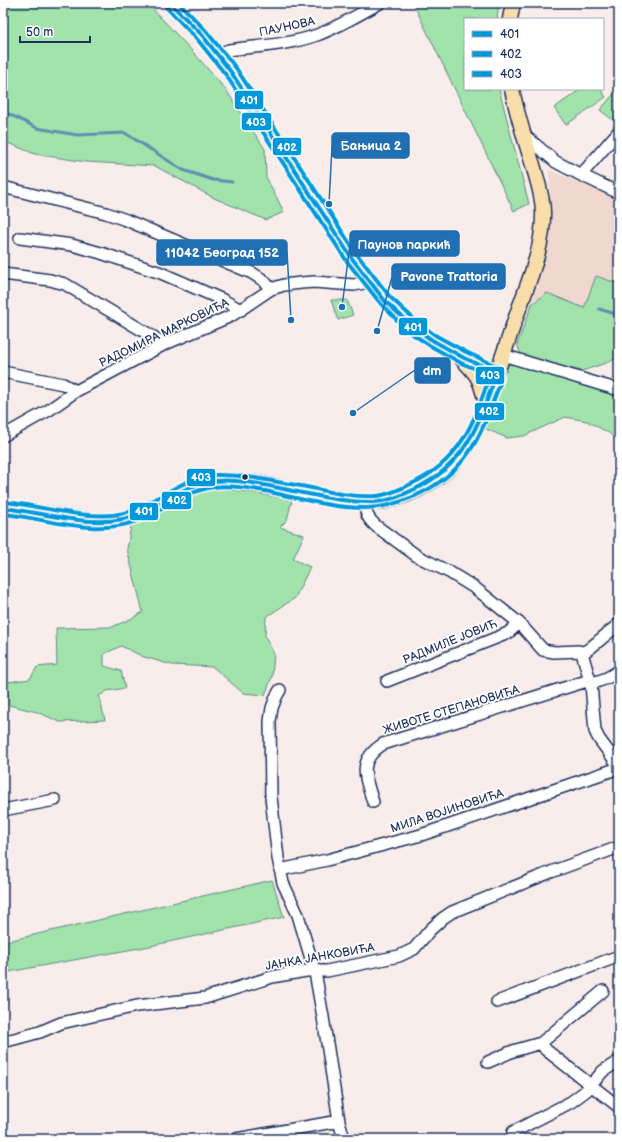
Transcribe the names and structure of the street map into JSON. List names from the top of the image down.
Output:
{
  "streets": {
    "street": [
      "ПАУНОВА",
      "РАДОМИРА МАРКОВИЋА",
      "РАДМИЛЕ ЈОВИЋ",
      "ЖИВОТЕ СТЕПАНОВИЋА",
      "МИЛА ВОЈИНОВИЋА",
      "ЈАНКА ЈАНКОВИЋА"
    ]
  },
  "places": [
    "Бањица 2",
    "Паунов паркић",
    "11042 Београд 152",
    "Pavone Trattoria",
    "dm"
  ],
  "lines": ["transit line 401", "transit line 402", "transit line 403"],
  "legend": ["401", "402", "403"],
  "scale_bar": "50 m"
}
